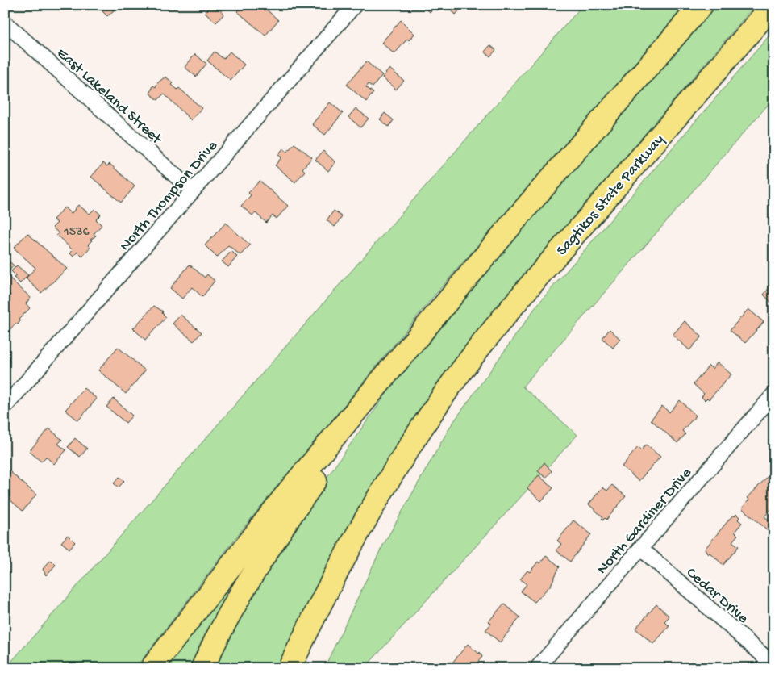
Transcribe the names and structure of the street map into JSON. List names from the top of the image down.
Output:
{
  "streets": {
    "highway": ["Sagtikos State Parkway"],
    "street": [
      "East Lakeland Street",
      "North Thompson Drive",
      "North Gardiner Drive",
      "Cedar Drive"
    ]
  },
  "crossings": [
    ["East Lakeland Street", "North Thompson Drive"],
    ["North Gardiner Drive", "Cedar Drive"]
  ],
  "house_numbers": ["1536"]
}
